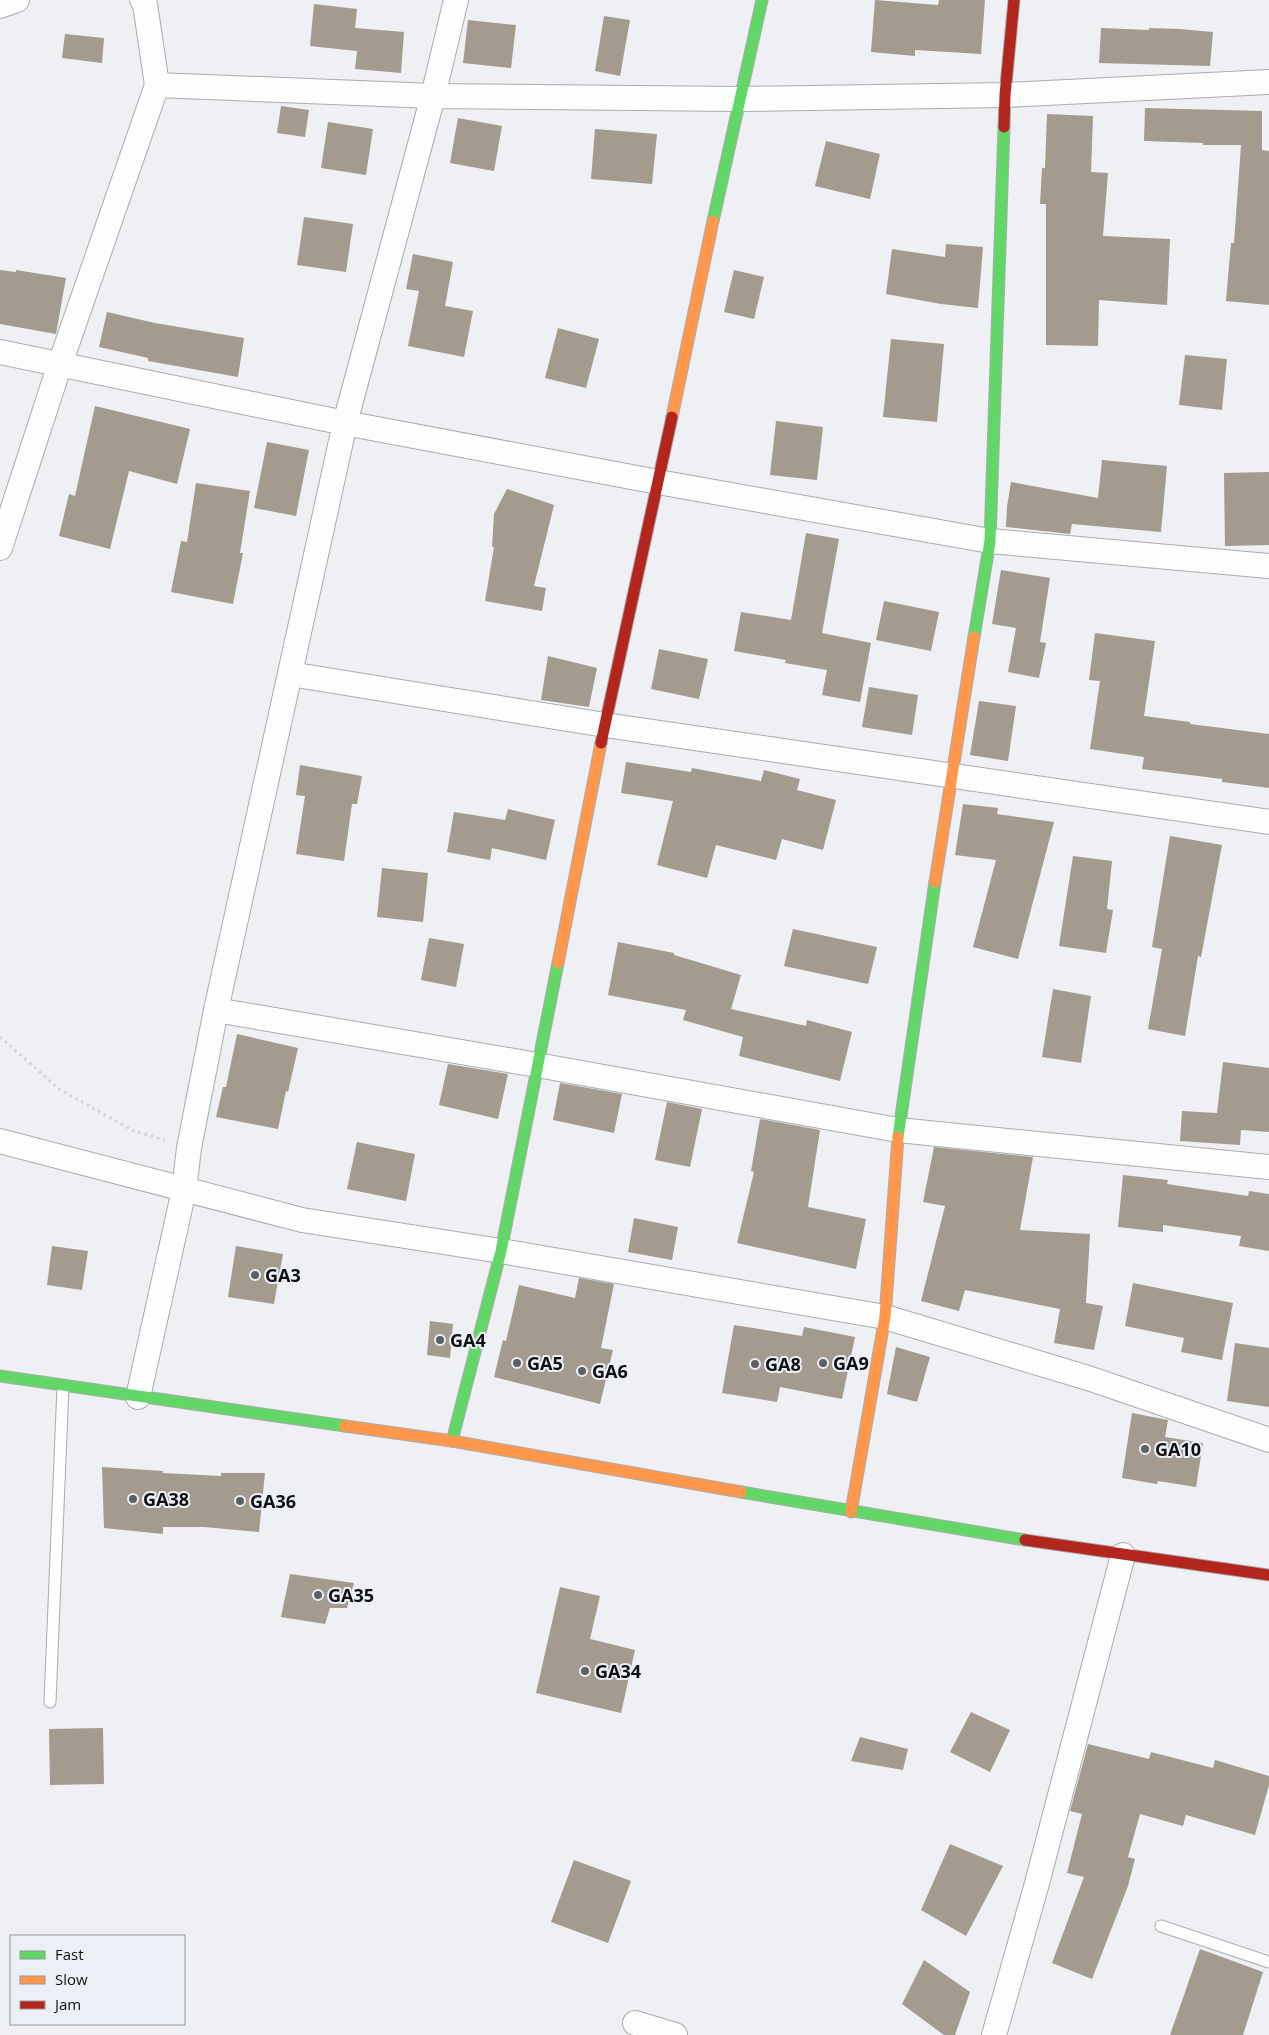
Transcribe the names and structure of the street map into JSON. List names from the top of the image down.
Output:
{
  "places": [
    "GA3",
    "GA4",
    "GA5",
    "GA9",
    "GA8",
    "GA6",
    "GA10",
    "GA38",
    "GA36",
    "GA35",
    "GA34"
  ],
  "legend": ["Fast", "Slow", "Jam"]
}
